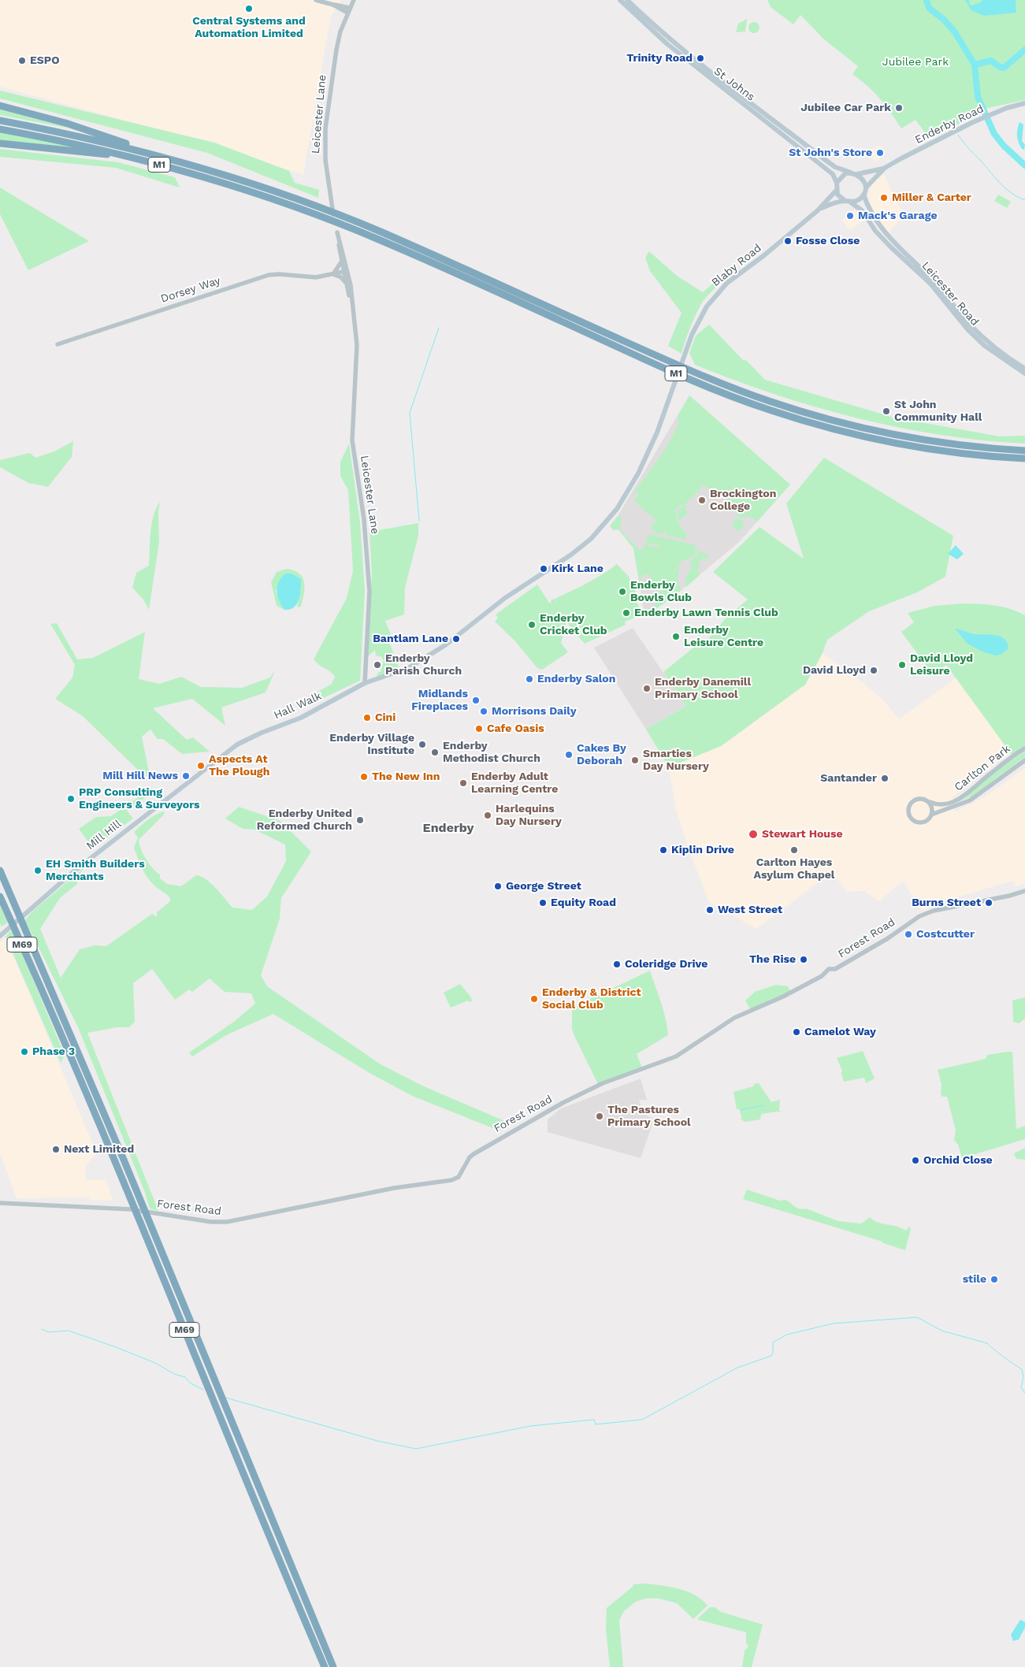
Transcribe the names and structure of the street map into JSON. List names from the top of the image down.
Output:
{
  "streets": {
    "highway": ["M1", "M69"],
    "main road": [
      "St Johns",
      "Enderby Road",
      "Blaby Road",
      "Leicester Road",
      "Hall Walk",
      "Mill Hill"
    ],
    "street": [
      "Leicester Lane",
      "Dorsey Way",
      "Carlton Park",
      "Forest Road"
    ]
  },
  "crossings": [
    ["St Johns", "Enderby Road"],
    ["St Johns", "Blaby Road"],
    ["St Johns", "Leicester Road"],
    ["Leicester Lane", "Dorsey Way"],
    ["Leicester Lane", "Hall Walk"],
    ["Enderby Road", "Blaby Road"],
    ["Enderby Road", "Leicester Road"],
    ["Blaby Road", "Leicester Road"],
    ["Blaby Road", "Hall Walk"],
    ["Hall Walk", "Mill Hill"]
  ],
  "districts": ["Enderby"],
  "parks": ["Jubilee Park"],
  "places": [
    "Central Systems and Automation Limited",
    "Trinity Road",
    "ESPO",
    "Jubilee Car Park",
    "St John's Store",
    "Miller & Carter",
    "Mack's Garage",
    "Fosse Close",
    "St John Community Hall",
    "Brockington College",
    "Kirk Lane",
    "Enderby Bowls Club",
    "Enderby Lawn Tennis Club",
    "Enderby Cricket Club",
    "Enderby Leisure Centre",
    "Bantlam Lane",
    "Enderby Parish Church",
    "David Lloyd Leisure",
    "David Lloyd",
    "Enderby Salon",
    "Enderby Danemill Primary School",
    "Midlands Fireplaces",
    "Morrisons Daily",
    "Cini",
    "Cafe Oasis",
    "Enderby Village Institute",
    "Enderby Methodist Church",
    "Cakes By Deborah",
    "Smarties Day Nursery",
    "Aspects At The Plough",
    "Mill Hill News",
    "The New Inn",
    "Santander",
    "Enderby Adult Learning Centre",
    "PRP Consulting Engineers & Surveyors",
    "Harlequins Day Nursery",
    "Enderby United Reformed Church",
    "Stewart House",
    "Kiplin Drive",
    "Carlton Hayes Asylum Chapel",
    "EH Smith Builders Merchants",
    "George Street",
    "Equity Road",
    "Burns Street",
    "West Street",
    "Costcutter",
    "The Rise",
    "Coleridge Drive",
    "Enderby & District Social Club",
    "Camelot Way",
    "Phase 3",
    "The Pastures Primary School",
    "Next Limited",
    "Orchid Close",
    "stile"
  ]
}
